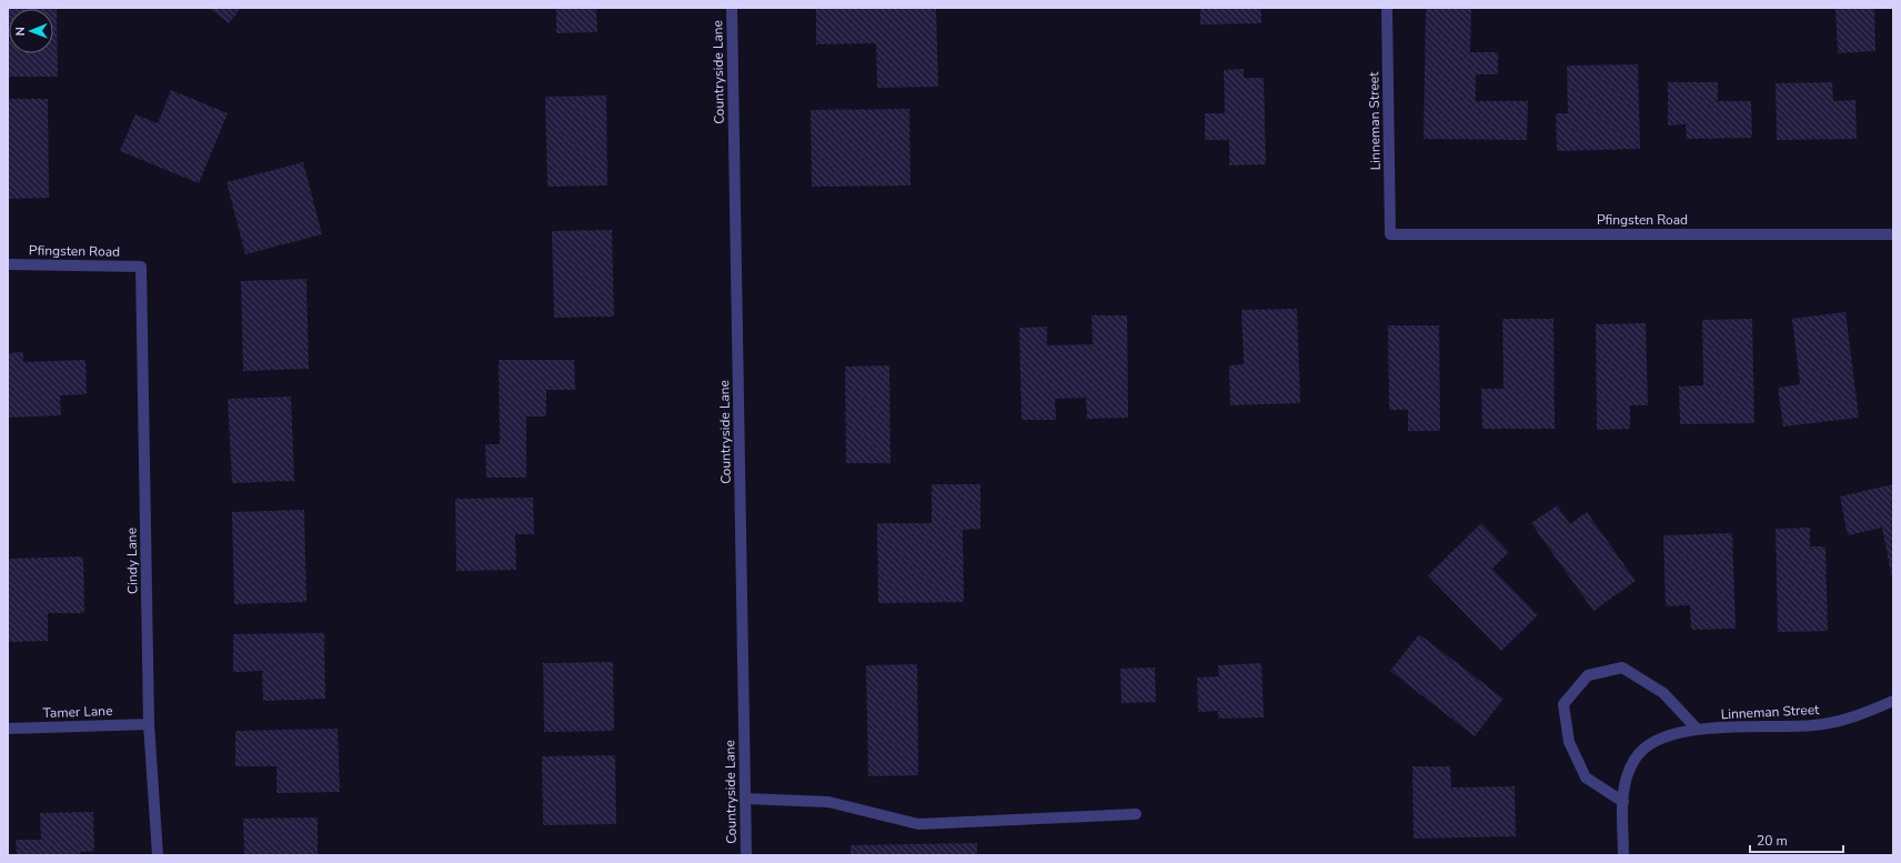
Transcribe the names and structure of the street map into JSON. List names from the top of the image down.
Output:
{
  "streets": {
    "street": [
      "Countryside Lane",
      "Linneman Street",
      "Pfingsten Road",
      "Cindy Lane",
      "Tamer Lane"
    ]
  },
  "crossings": [
    ["Linneman Street", "Pfingsten Road"],
    ["Pfingsten Road", "Cindy Lane"],
    ["Cindy Lane", "Tamer Lane"]
  ],
  "scale_bar": "20 m",
  "north": "left"
}
